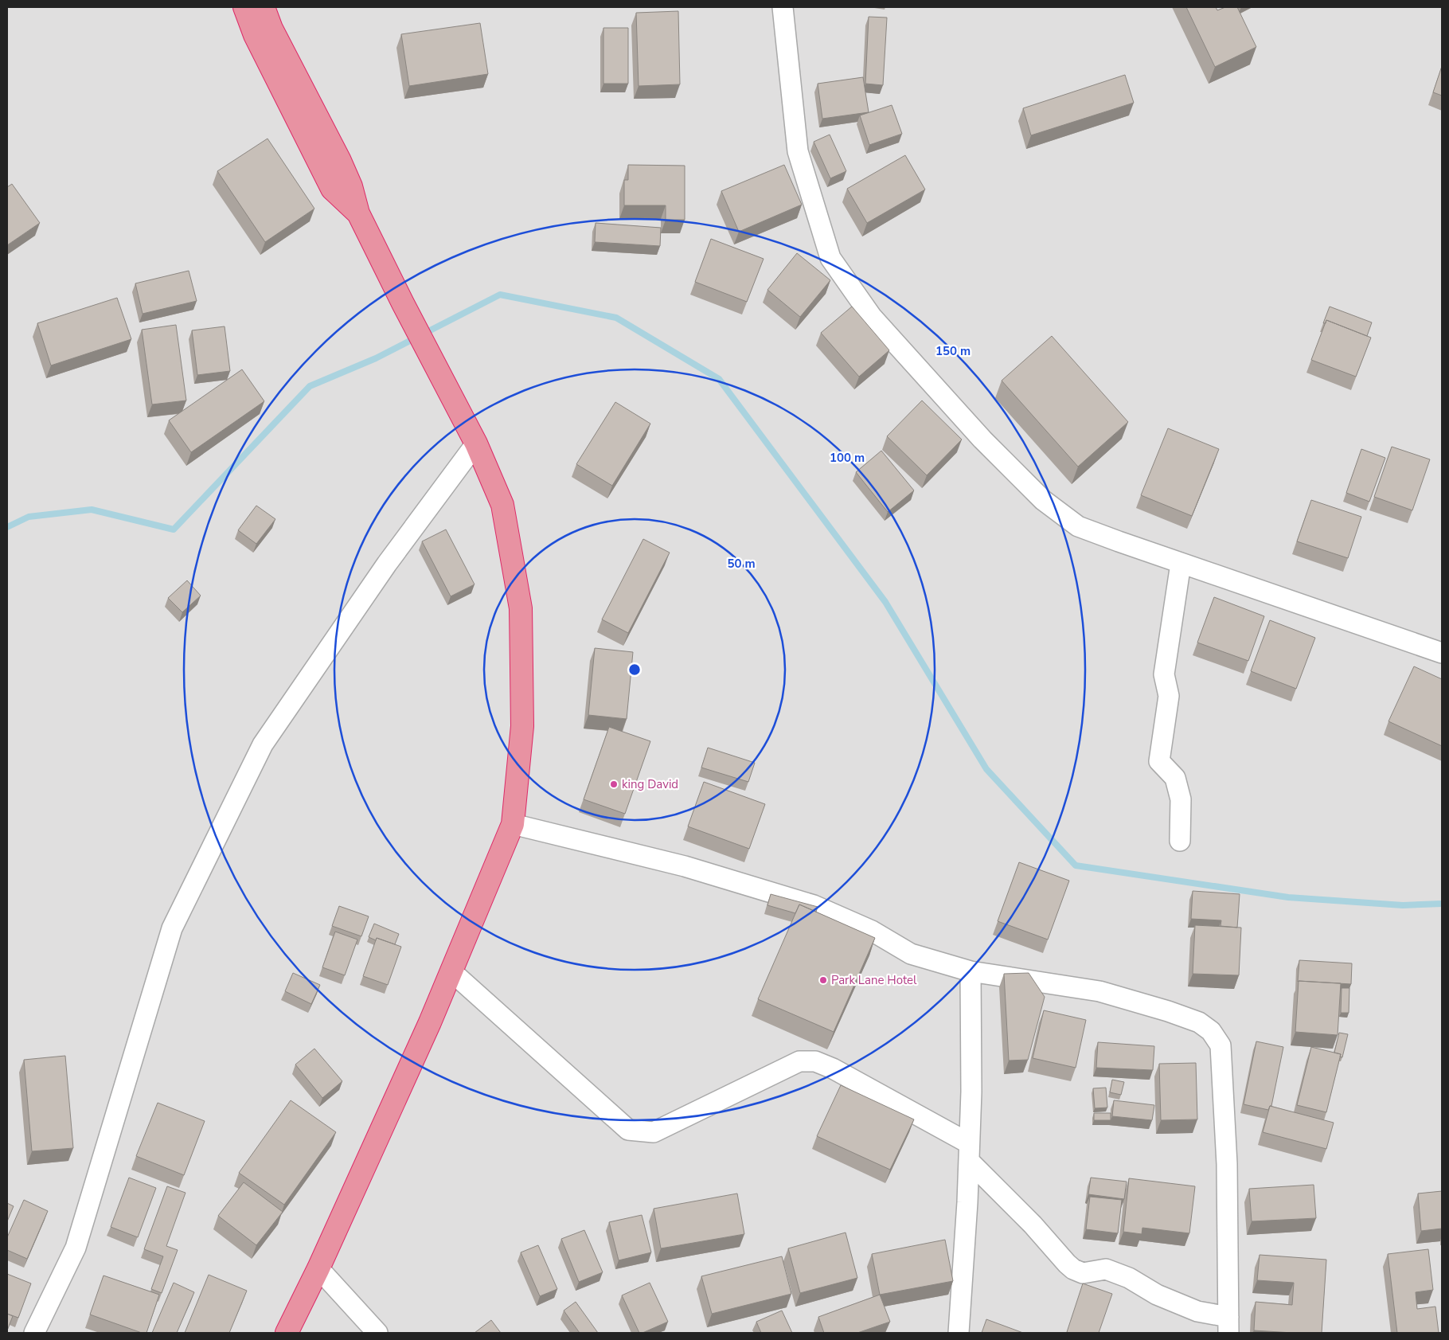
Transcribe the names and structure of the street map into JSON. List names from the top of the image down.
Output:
{
  "places": ["king David", "Park Lane Hotel"],
  "rings": ["150 m", "100 m", "50 m"]
}
